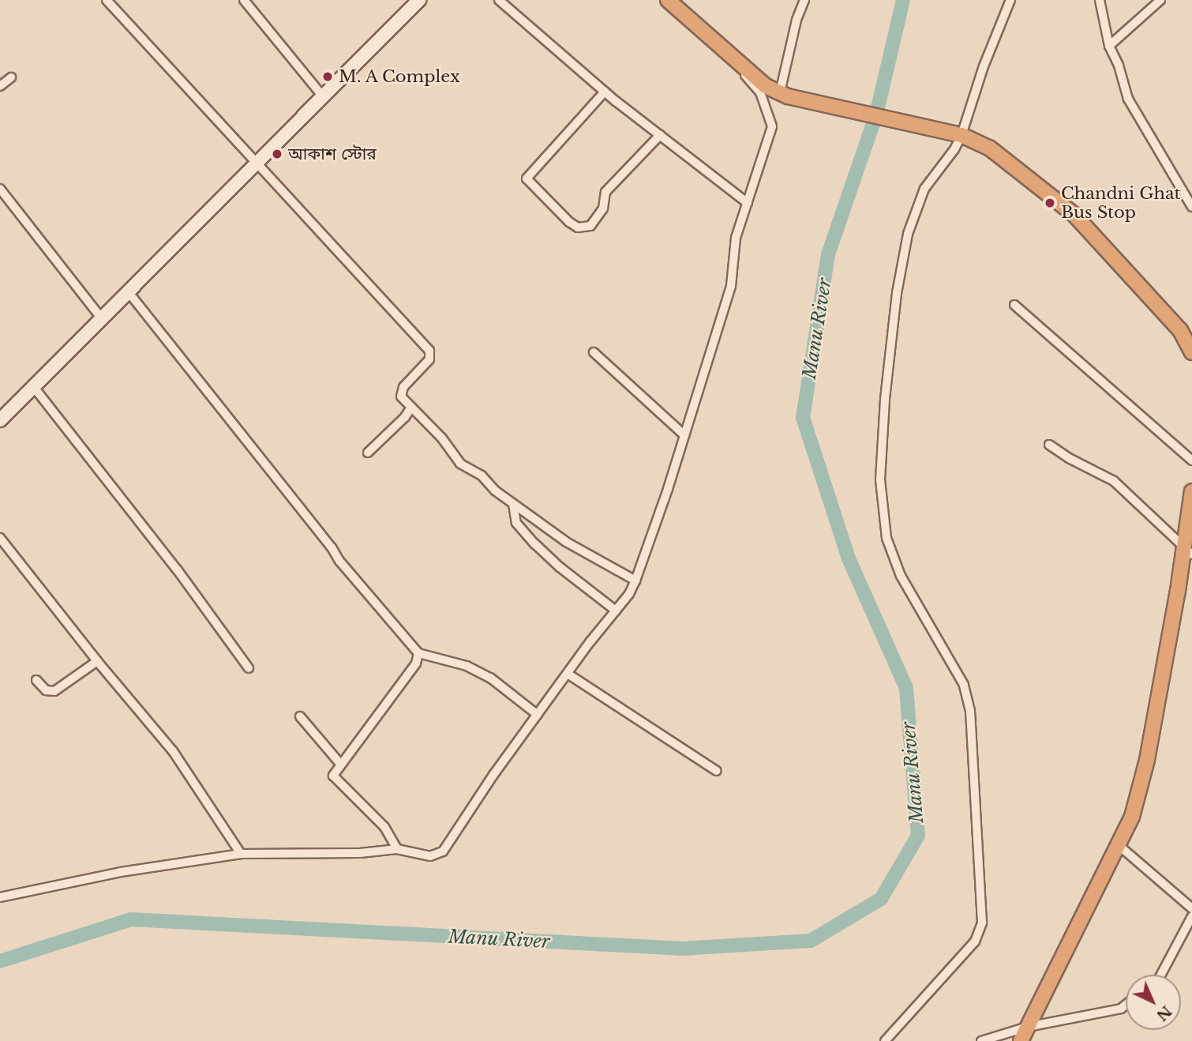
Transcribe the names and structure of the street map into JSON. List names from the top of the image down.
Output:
{
  "water": ["Manu River"],
  "places": ["M. A Complex", "আকাশ স্টোর", "Chandni Ghat Bus Stop"],
  "north": "bottom right"
}
